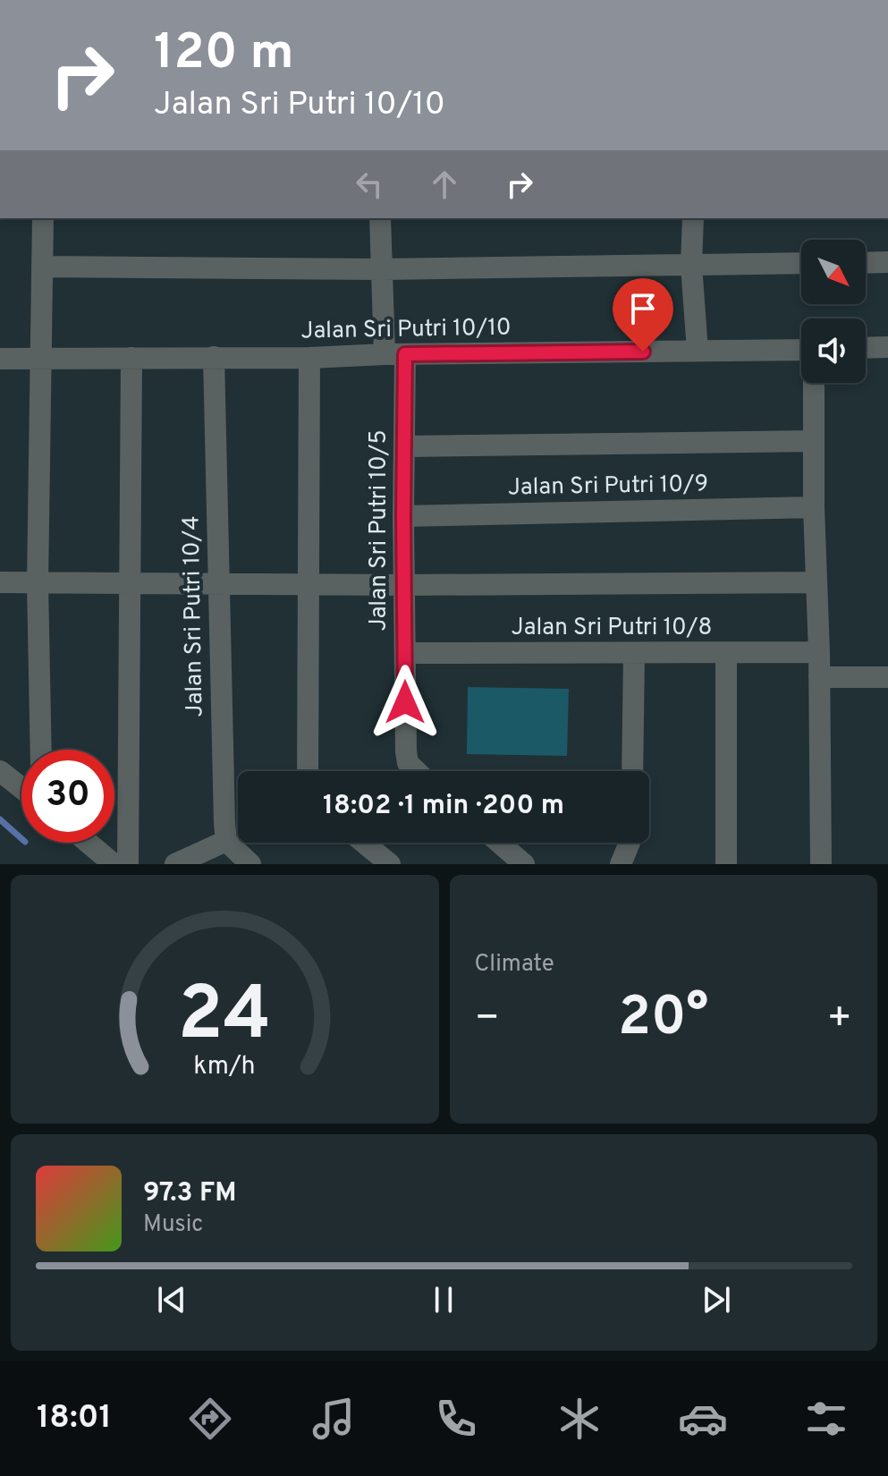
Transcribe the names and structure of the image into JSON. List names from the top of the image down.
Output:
{
  "streets": {
    "street": [
      "Jalan Sri Putri 10/10",
      "Jalan Sri Putri 10/9",
      "Jalan Sri Putri 10/5",
      "Jalan Sri Putri 10/4",
      "Jalan Sri Putri 10/8"
    ]
  },
  "crossings": [
    ["Jalan Sri Putri 10/10", "Jalan Sri Putri 10/5"],
    ["Jalan Sri Putri 10/10", "Jalan Sri Putri 10/4"],
    ["Jalan Sri Putri 10/9", "Jalan Sri Putri 10/5"],
    ["Jalan Sri Putri 10/5", "Jalan Sri Putri 10/8"]
  ],
  "north": "bottom right",
  "page": {
    "turn": ["120 m", "Jalan Sri Putri 10/10"],
    "limit": "30",
    "trip": "18:02 · 1 min · 200 m",
    "tile": "Climate",
    "heat": ["−", "20°", "+"],
    "song": ["97.3 FM", "Music"],
    "tabs": "18:01",
    "gauge": ["24", "km/h"]
  }
}
